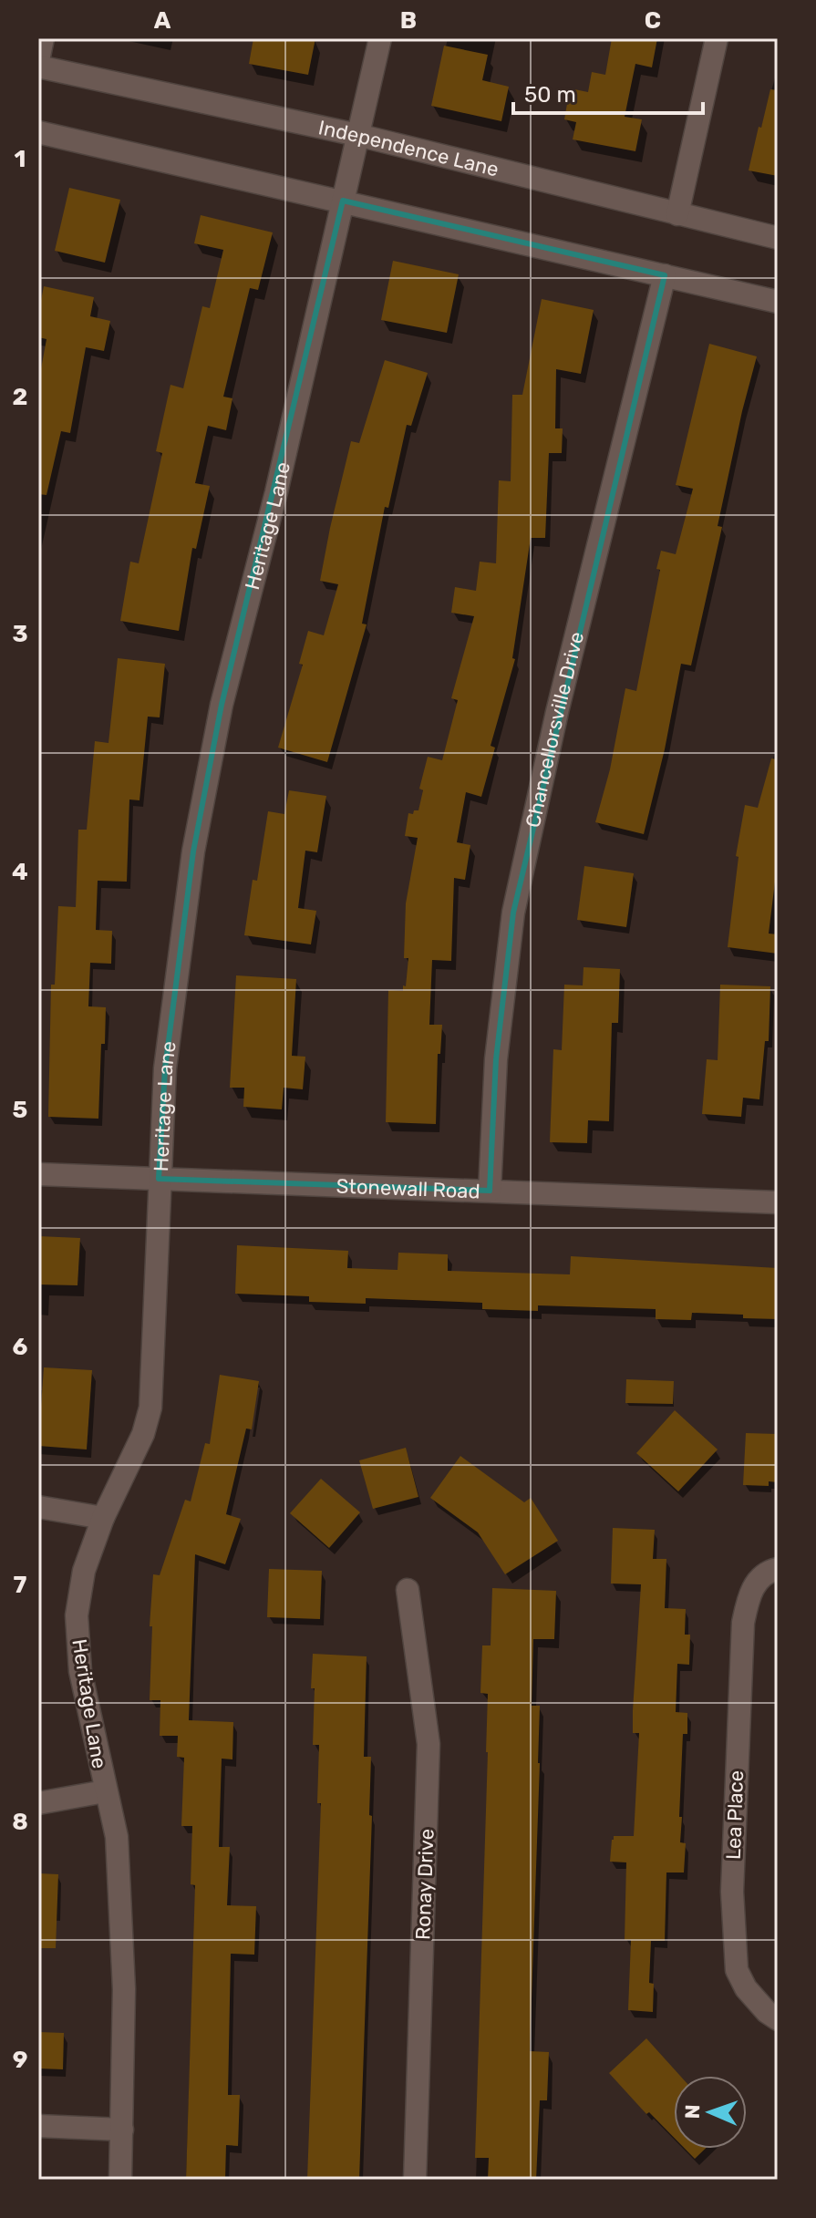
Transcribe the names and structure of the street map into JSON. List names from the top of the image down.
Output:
{
  "streets": {
    "street": [
      "Independence Lane",
      "Heritage Lane",
      "Chancellorsville Drive",
      "Stonewall Road",
      "Lea Place",
      "Ronay Drive"
    ]
  },
  "crossings": [
    ["Independence Lane", "Heritage Lane"],
    ["Heritage Lane", "Stonewall Road"],
    ["Chancellorsville Drive", "Stonewall Road"]
  ],
  "scale_bar": "50 m",
  "north": "left",
  "grid": {
    "columns": ["A", "B", "C"],
    "rows": [
      "1",
      "2",
      "3",
      "4",
      "5",
      "6",
      "7",
      "8",
      "9"
    ]
  }
}
